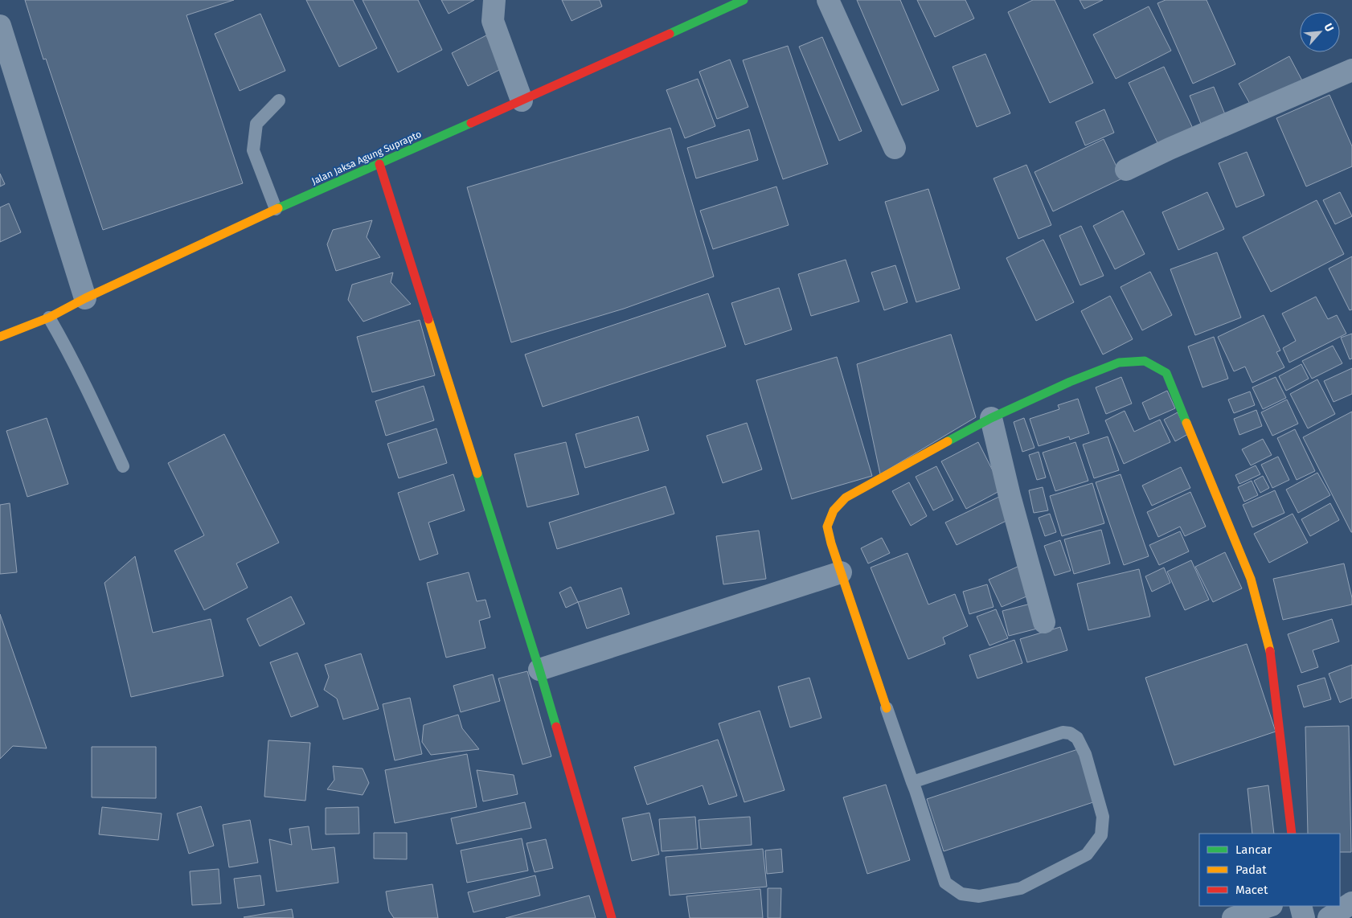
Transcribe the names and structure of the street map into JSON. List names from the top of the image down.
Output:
{
  "streets": {
    "street": ["Jalan Jaksa Agung Suprapto"]
  },
  "legend": ["Lancar", "Padat", "Macet"],
  "north": "top right"
}
